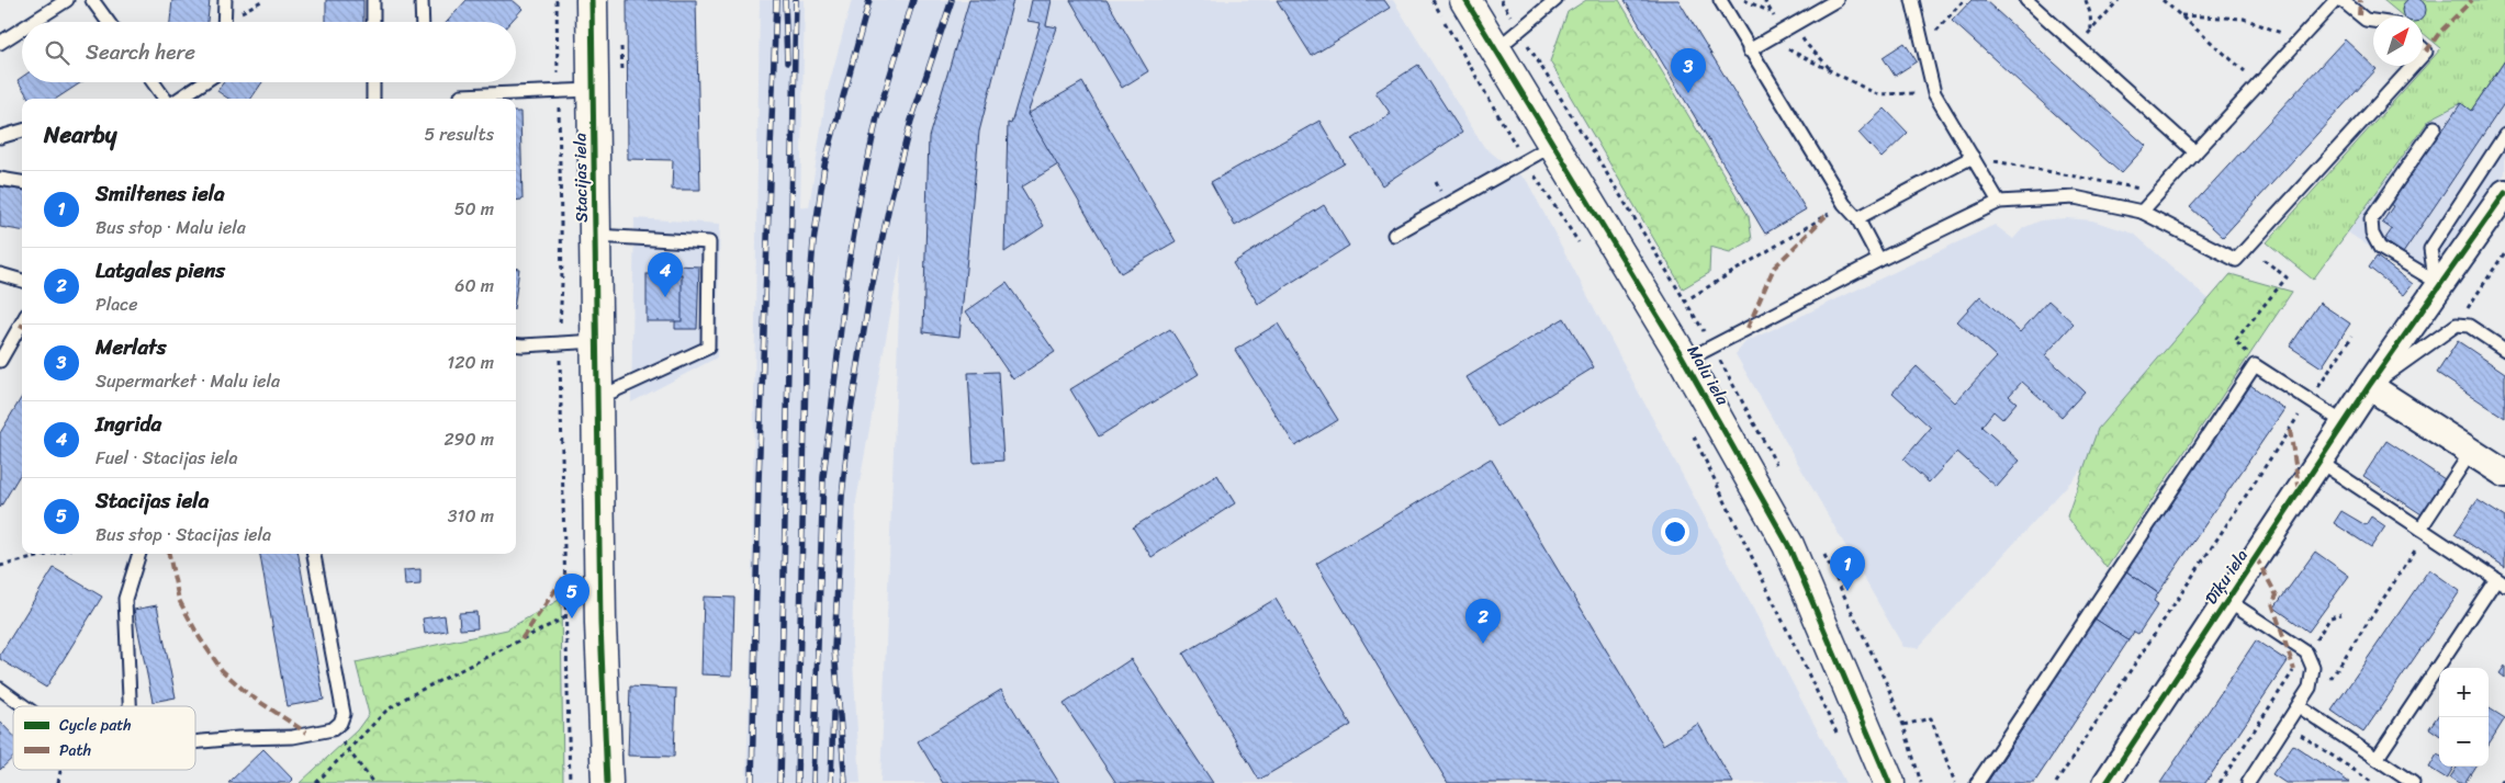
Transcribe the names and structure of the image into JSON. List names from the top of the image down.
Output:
{
  "streets": {
    "street": ["Stacijas iela", "Malu iela", "Dīķu iela"]
  },
  "legend": ["Cycle path", "Path"],
  "north": "top right",
  "page": {
    "search": "Search here",
    "pins": [
      "3",
      "4",
      "1",
      "5",
      "2"
    ],
    "heading": ["Nearby", "5 results"],
    "list": [
      {
        "mark": "1",
        "name": "Smiltenes iela",
        "note": "Bus stop · Malu iela",
        "value": "50 m"
      },
      {
        "mark": "2",
        "name": "Latgales piens",
        "note": "Place",
        "value": "60 m"
      },
      {
        "mark": "3",
        "name": "Merlats",
        "note": "Supermarket · Malu iela",
        "value": "120 m"
      },
      {
        "mark": "4",
        "name": "Ingrida",
        "note": "Fuel · Stacijas iela",
        "value": "290 m"
      },
      {
        "mark": "5",
        "name": "Stacijas iela",
        "note": "Bus stop · Stacijas iela",
        "value": "310 m"
      }
    ],
    "map_buttons": ["+", "−"]
  }
}
